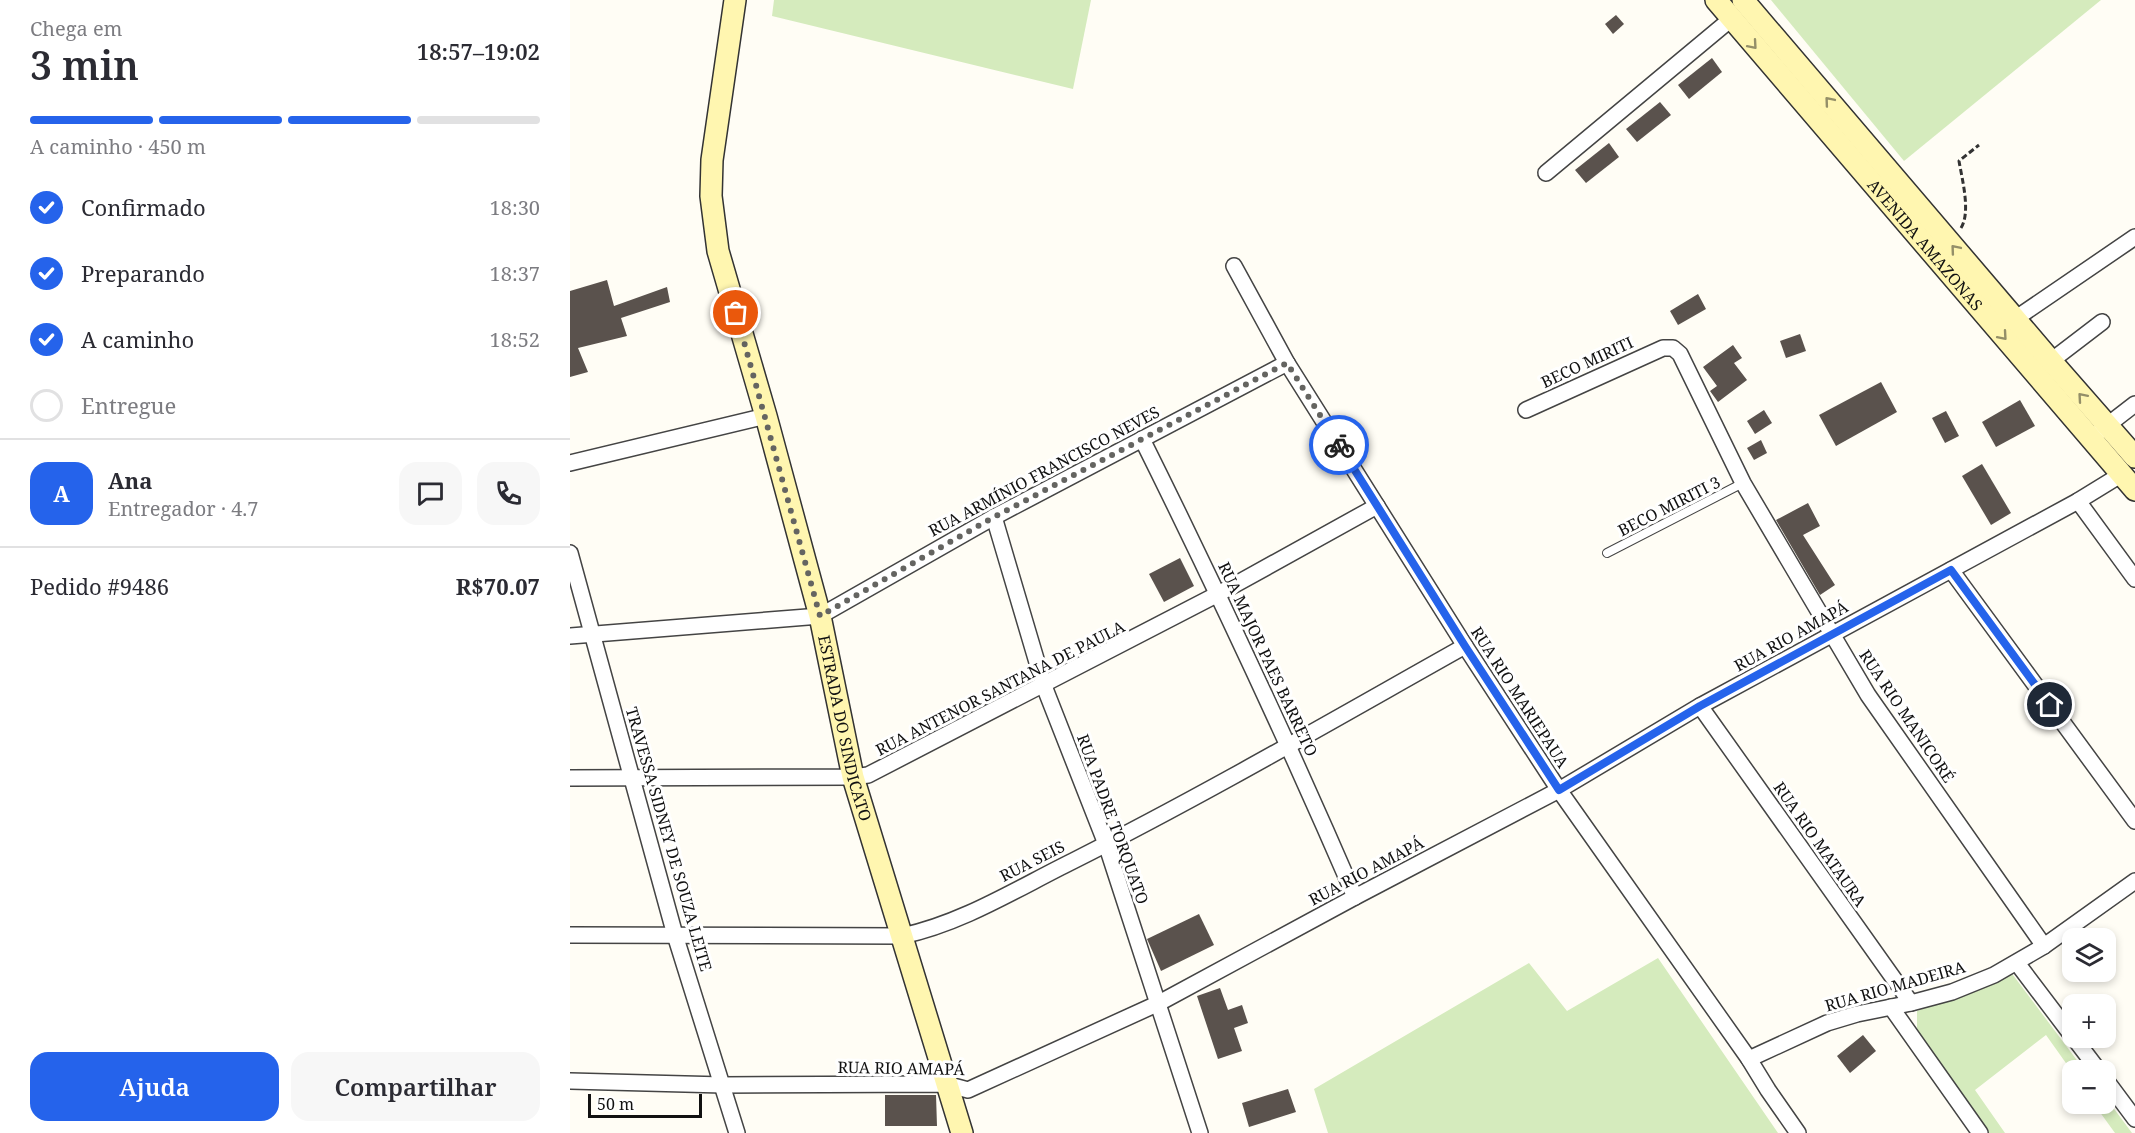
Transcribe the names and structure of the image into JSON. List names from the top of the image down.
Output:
{
  "streets": {
    "street": [
      "AVENIDA AMAZONAS",
      "BECO MIRITI",
      "RUA ARMÍNIO FRANCISCO NEVES",
      "RUA RIO AMAPÁ",
      "RUA MAJOR PAES BARRETO",
      "RUA ANTENOR SANTANA DE PAULA",
      "RUA RIO MARIEPAUA",
      "RUA RIO MANICORÉ",
      "ESTRADA DO SINDICATO",
      "RUA PADRE TORQUATO",
      "TRAVESSA SIDNEY DE SOUZA LEITE",
      "RUA RIO MATAURA",
      "RUA SEIS",
      "RUA RIO MADEIRA"
    ],
    "lane": ["BECO MIRITI 3"]
  },
  "crossings": [
    ["AVENIDA AMAZONAS", "RUA RIO AMAPÁ"],
    ["BECO MIRITI", "RUA RIO MANICORÉ"],
    ["RUA ARMÍNIO FRANCISCO NEVES", "RUA MAJOR PAES BARRETO"],
    ["RUA ARMÍNIO FRANCISCO NEVES", "RUA RIO MARIEPAUA"],
    ["RUA ARMÍNIO FRANCISCO NEVES", "ESTRADA DO SINDICATO"],
    ["RUA ARMÍNIO FRANCISCO NEVES", "RUA PADRE TORQUATO"],
    ["RUA ARMÍNIO FRANCISCO NEVES", "TRAVESSA SIDNEY DE SOUZA LEITE"],
    ["BECO MIRITI 3", "RUA RIO MANICORÉ"],
    ["RUA RIO AMAPÁ", "RUA MAJOR PAES BARRETO"],
    ["RUA RIO AMAPÁ", "RUA RIO MARIEPAUA"],
    ["RUA RIO AMAPÁ", "RUA RIO MANICORÉ"],
    ["RUA RIO AMAPÁ", "ESTRADA DO SINDICATO"],
    ["RUA RIO AMAPÁ", "RUA PADRE TORQUATO"],
    ["RUA RIO AMAPÁ", "TRAVESSA SIDNEY DE SOUZA LEITE"],
    ["RUA RIO AMAPÁ", "RUA RIO MATAURA"],
    ["RUA MAJOR PAES BARRETO", "RUA ANTENOR SANTANA DE PAULA"],
    ["RUA MAJOR PAES BARRETO", "RUA SEIS"],
    ["RUA ANTENOR SANTANA DE PAULA", "RUA RIO MARIEPAUA"],
    ["RUA ANTENOR SANTANA DE PAULA", "ESTRADA DO SINDICATO"],
    ["RUA ANTENOR SANTANA DE PAULA", "RUA PADRE TORQUATO"],
    ["RUA ANTENOR SANTANA DE PAULA", "TRAVESSA SIDNEY DE SOUZA LEITE"],
    ["RUA RIO MARIEPAUA", "RUA SEIS"],
    ["RUA RIO MARIEPAUA", "RUA RIO MADEIRA"],
    ["RUA RIO MANICORÉ", "RUA RIO MADEIRA"],
    ["ESTRADA DO SINDICATO", "RUA SEIS"],
    ["RUA PADRE TORQUATO", "RUA SEIS"],
    ["TRAVESSA SIDNEY DE SOUZA LEITE", "RUA SEIS"],
    ["RUA RIO MATAURA", "RUA RIO MADEIRA"]
  ],
  "scale_bar": "50 m",
  "page": {
    "heading": ["3 min", "Chega em", "18:57–19:02"],
    "panel": [
      "Ana",
      "Entregador · 4.7",
      "Pedido #9486",
      "R$70.07"
    ],
    "bar": "A caminho · 450 m",
    "list": [
      ["Confirmado", "18:30"],
      ["Preparando", "18:37"],
      ["A caminho", "18:52"],
      "Entregue"
    ],
    "round": "A",
    "map_buttons": ["+", "−"],
    "buttons": ["Ajuda", "Compartilhar"],
    "scale": "50 m"
  }
}
